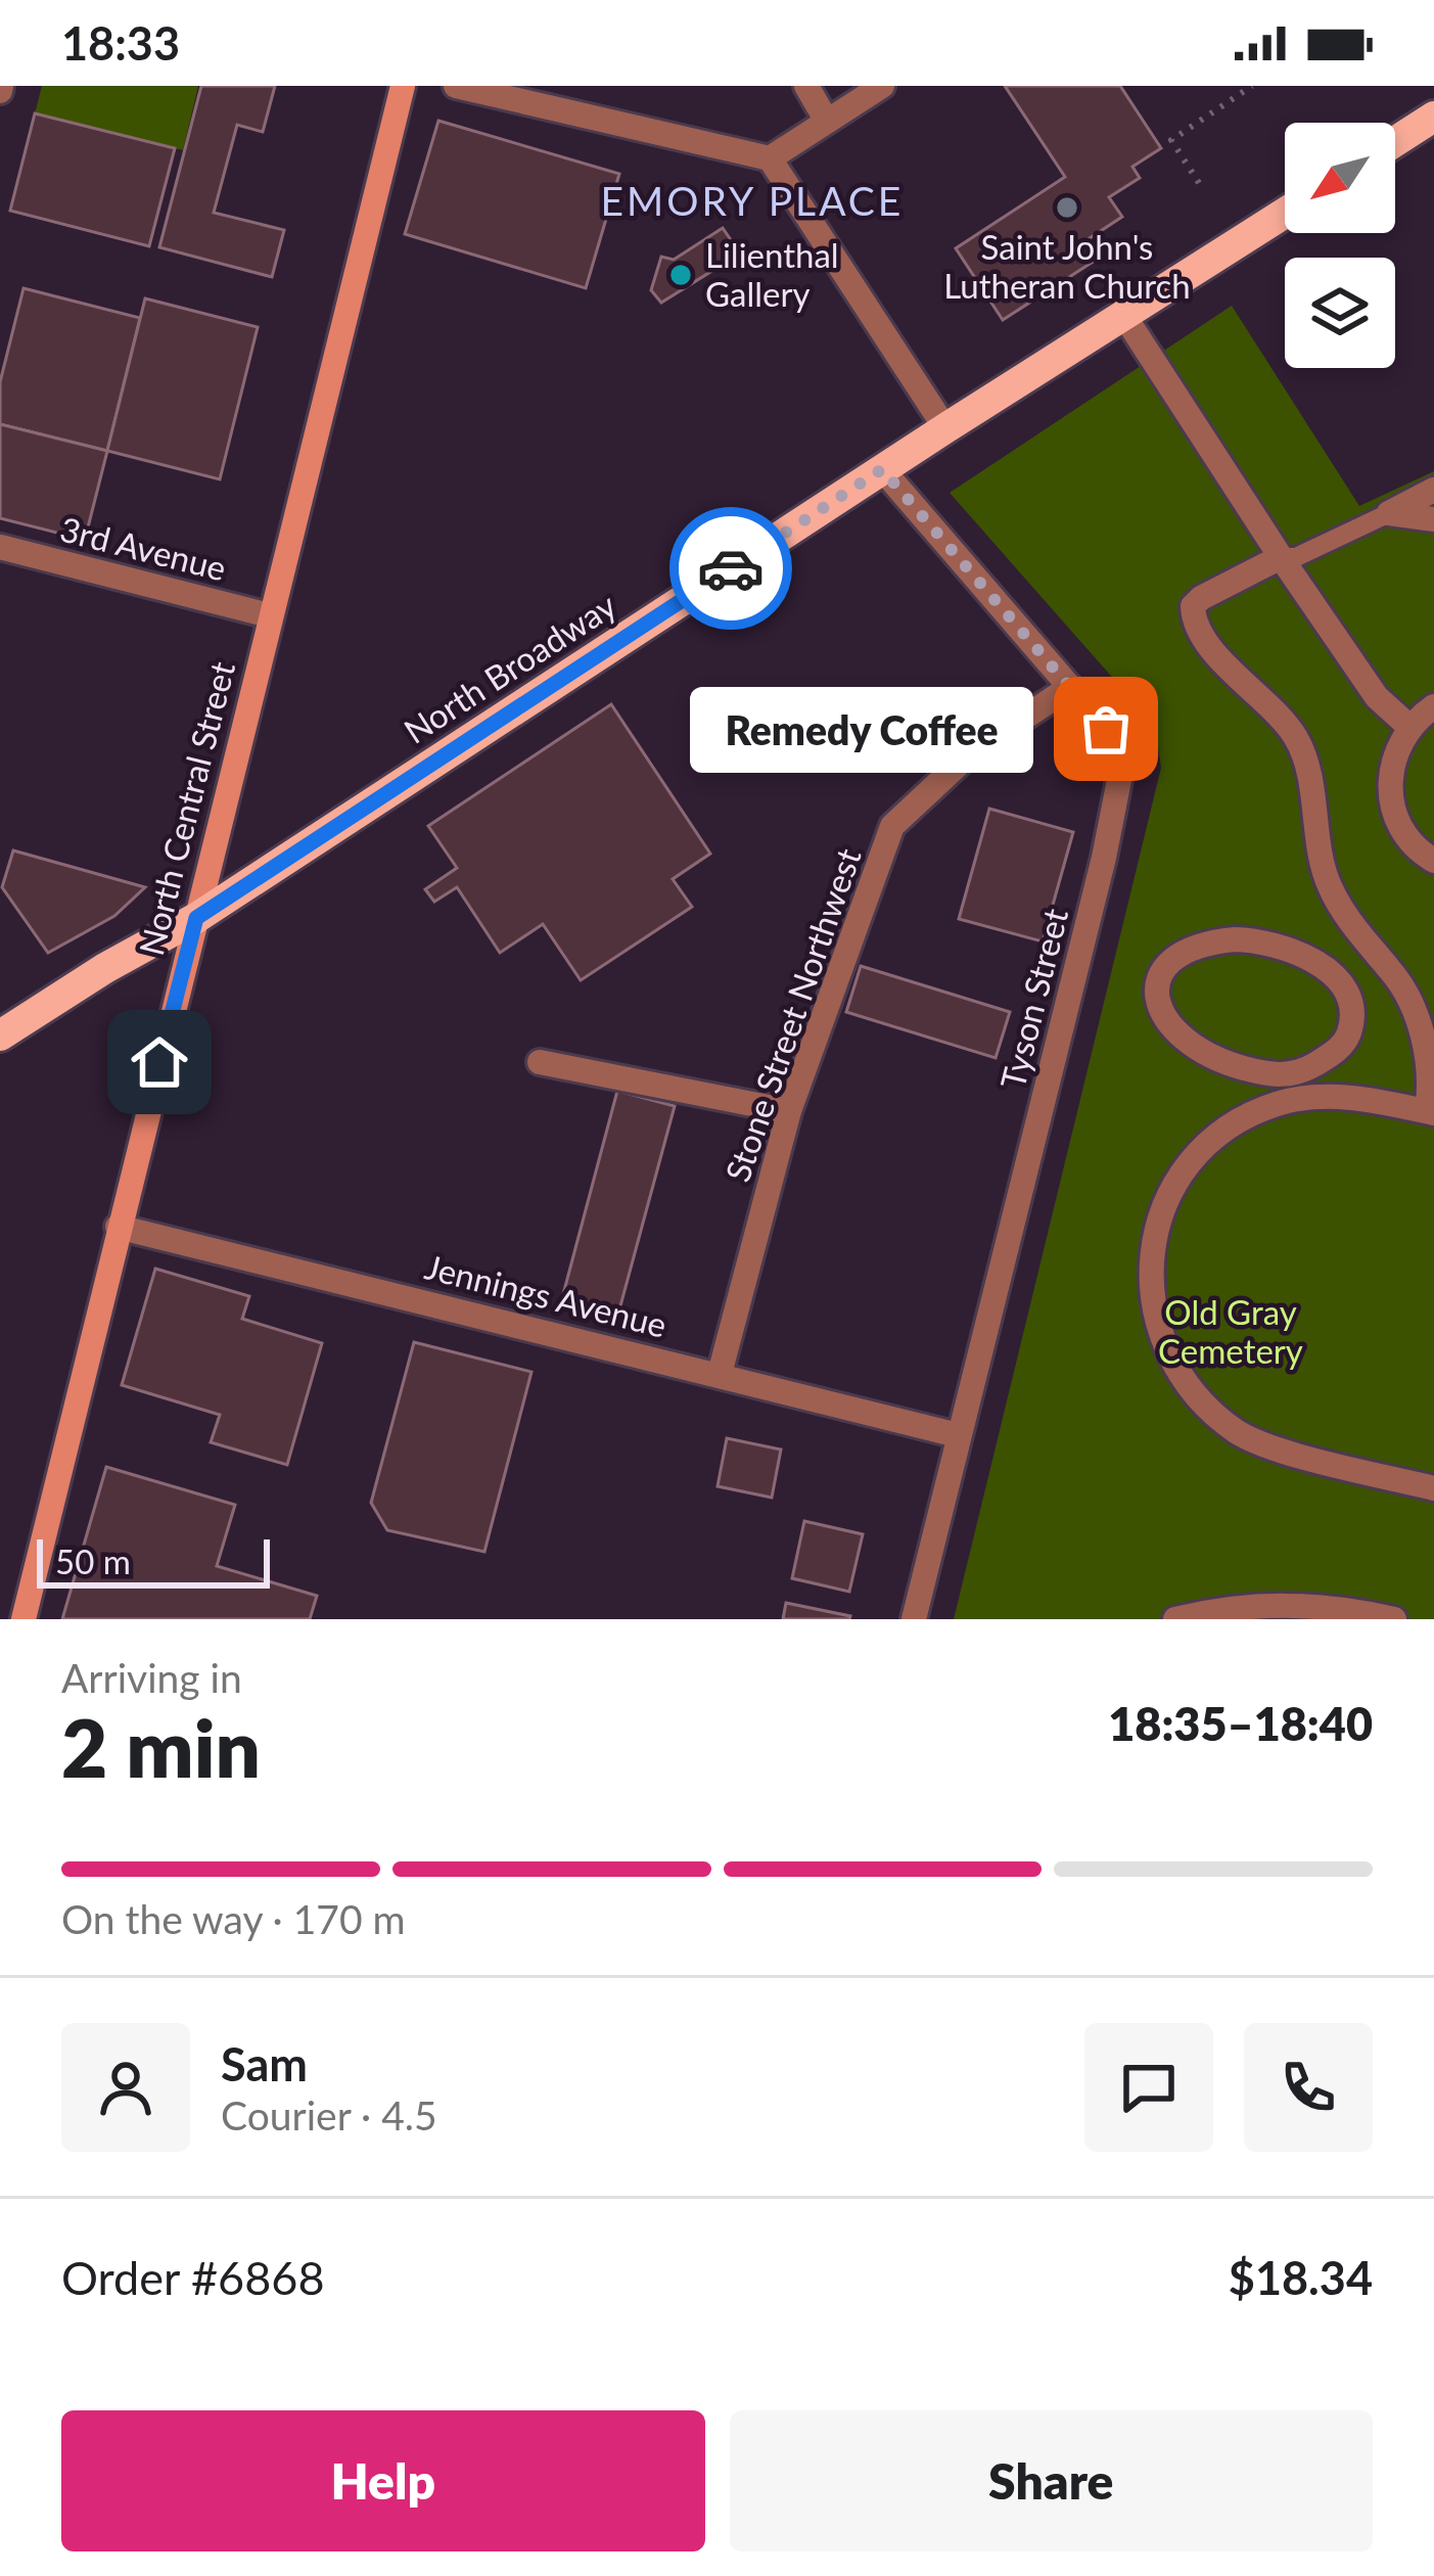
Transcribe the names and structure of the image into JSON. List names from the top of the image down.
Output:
{
  "streets": {
    "main road": ["North Broadway", "North Central Street"],
    "street": [
      "3rd Avenue",
      "Tyson Street",
      "Stone Street Northwest",
      "Jennings Avenue"
    ]
  },
  "crossings": [
    ["3rd Avenue", "North Central Street"],
    ["North Broadway", "North Central Street"],
    ["North Broadway", "Tyson Street"],
    ["North Central Street", "Jennings Avenue"],
    ["Tyson Street", "Stone Street Northwest"],
    ["Tyson Street", "Jennings Avenue"],
    ["Stone Street Northwest", "Jennings Avenue"]
  ],
  "districts": ["EMORY PLACE"],
  "parks": ["Old Gray Cemetery"],
  "places": ["Saint John's Lutheran Church", "Lilienthal Gallery", "Remedy Coffee"],
  "scale_bar": "50 m",
  "north": "bottom left",
  "page": {
    "status": "18:33",
    "bubble": "Remedy Coffee",
    "scale": "50 m",
    "heading": ["2 min", "Arriving in", "18:35–18:40"],
    "panel": [
      "Sam",
      "Courier · 4.5",
      "Order #6868",
      "$18.34"
    ],
    "bar": "On the way · 170 m",
    "buttons": ["Help", "Share"]
  }
}
